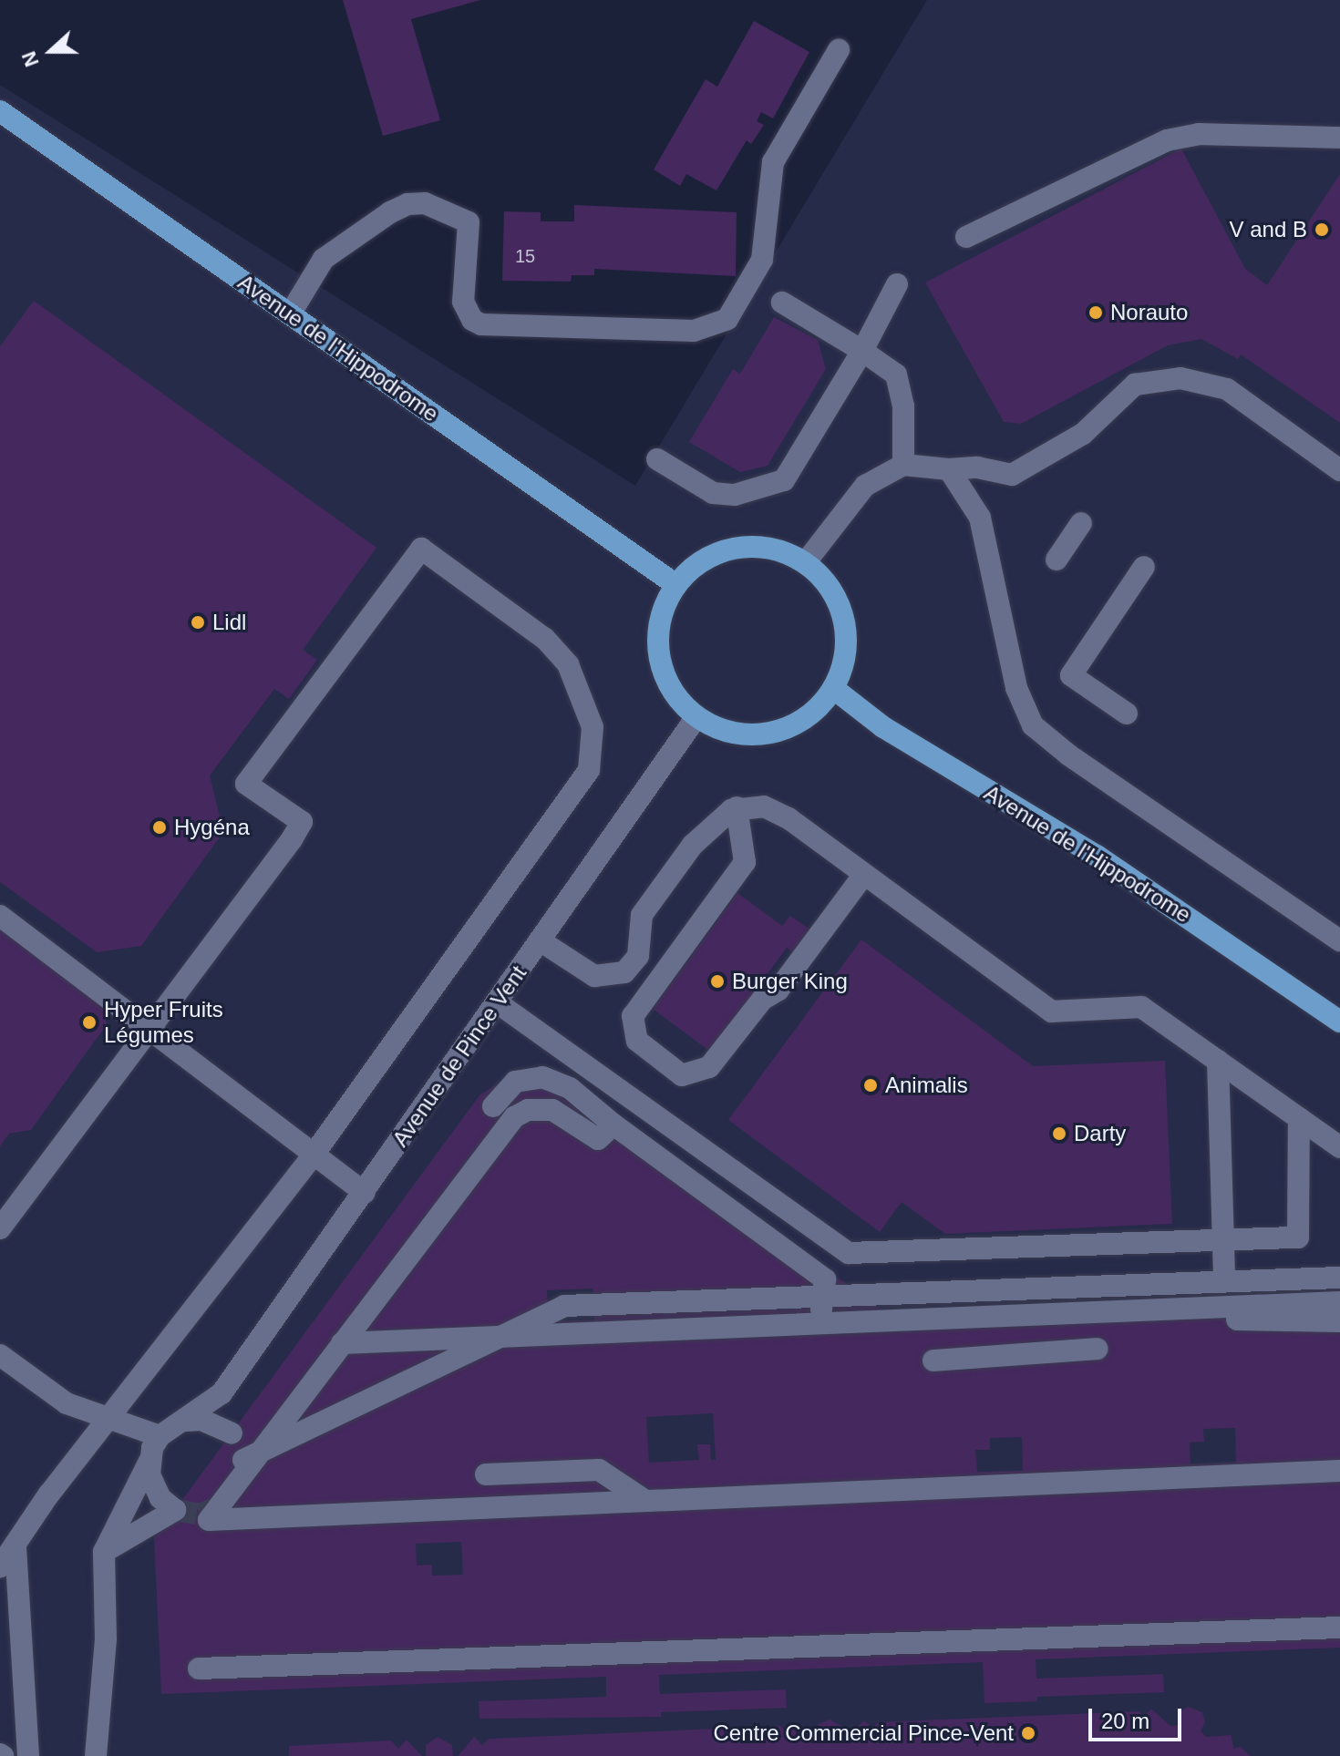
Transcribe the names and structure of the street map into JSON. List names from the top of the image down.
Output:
{
  "streets": {
    "main road": ["Avenue de l'Hippodrome"],
    "street": ["Avenue de Pince Vent"]
  },
  "crossings": [
    ["Avenue de l'Hippodrome", "Avenue de Pince Vent"]
  ],
  "places": [
    "V and B",
    "Norauto",
    "Lidl",
    "Hygéna",
    "Burger King",
    "Hyper Fruits Légumes",
    "Animalis",
    "Darty",
    "Centre Commercial Pince-Vent"
  ],
  "house_numbers": ["15"],
  "scale_bar": "20 m",
  "north": "left"
}
